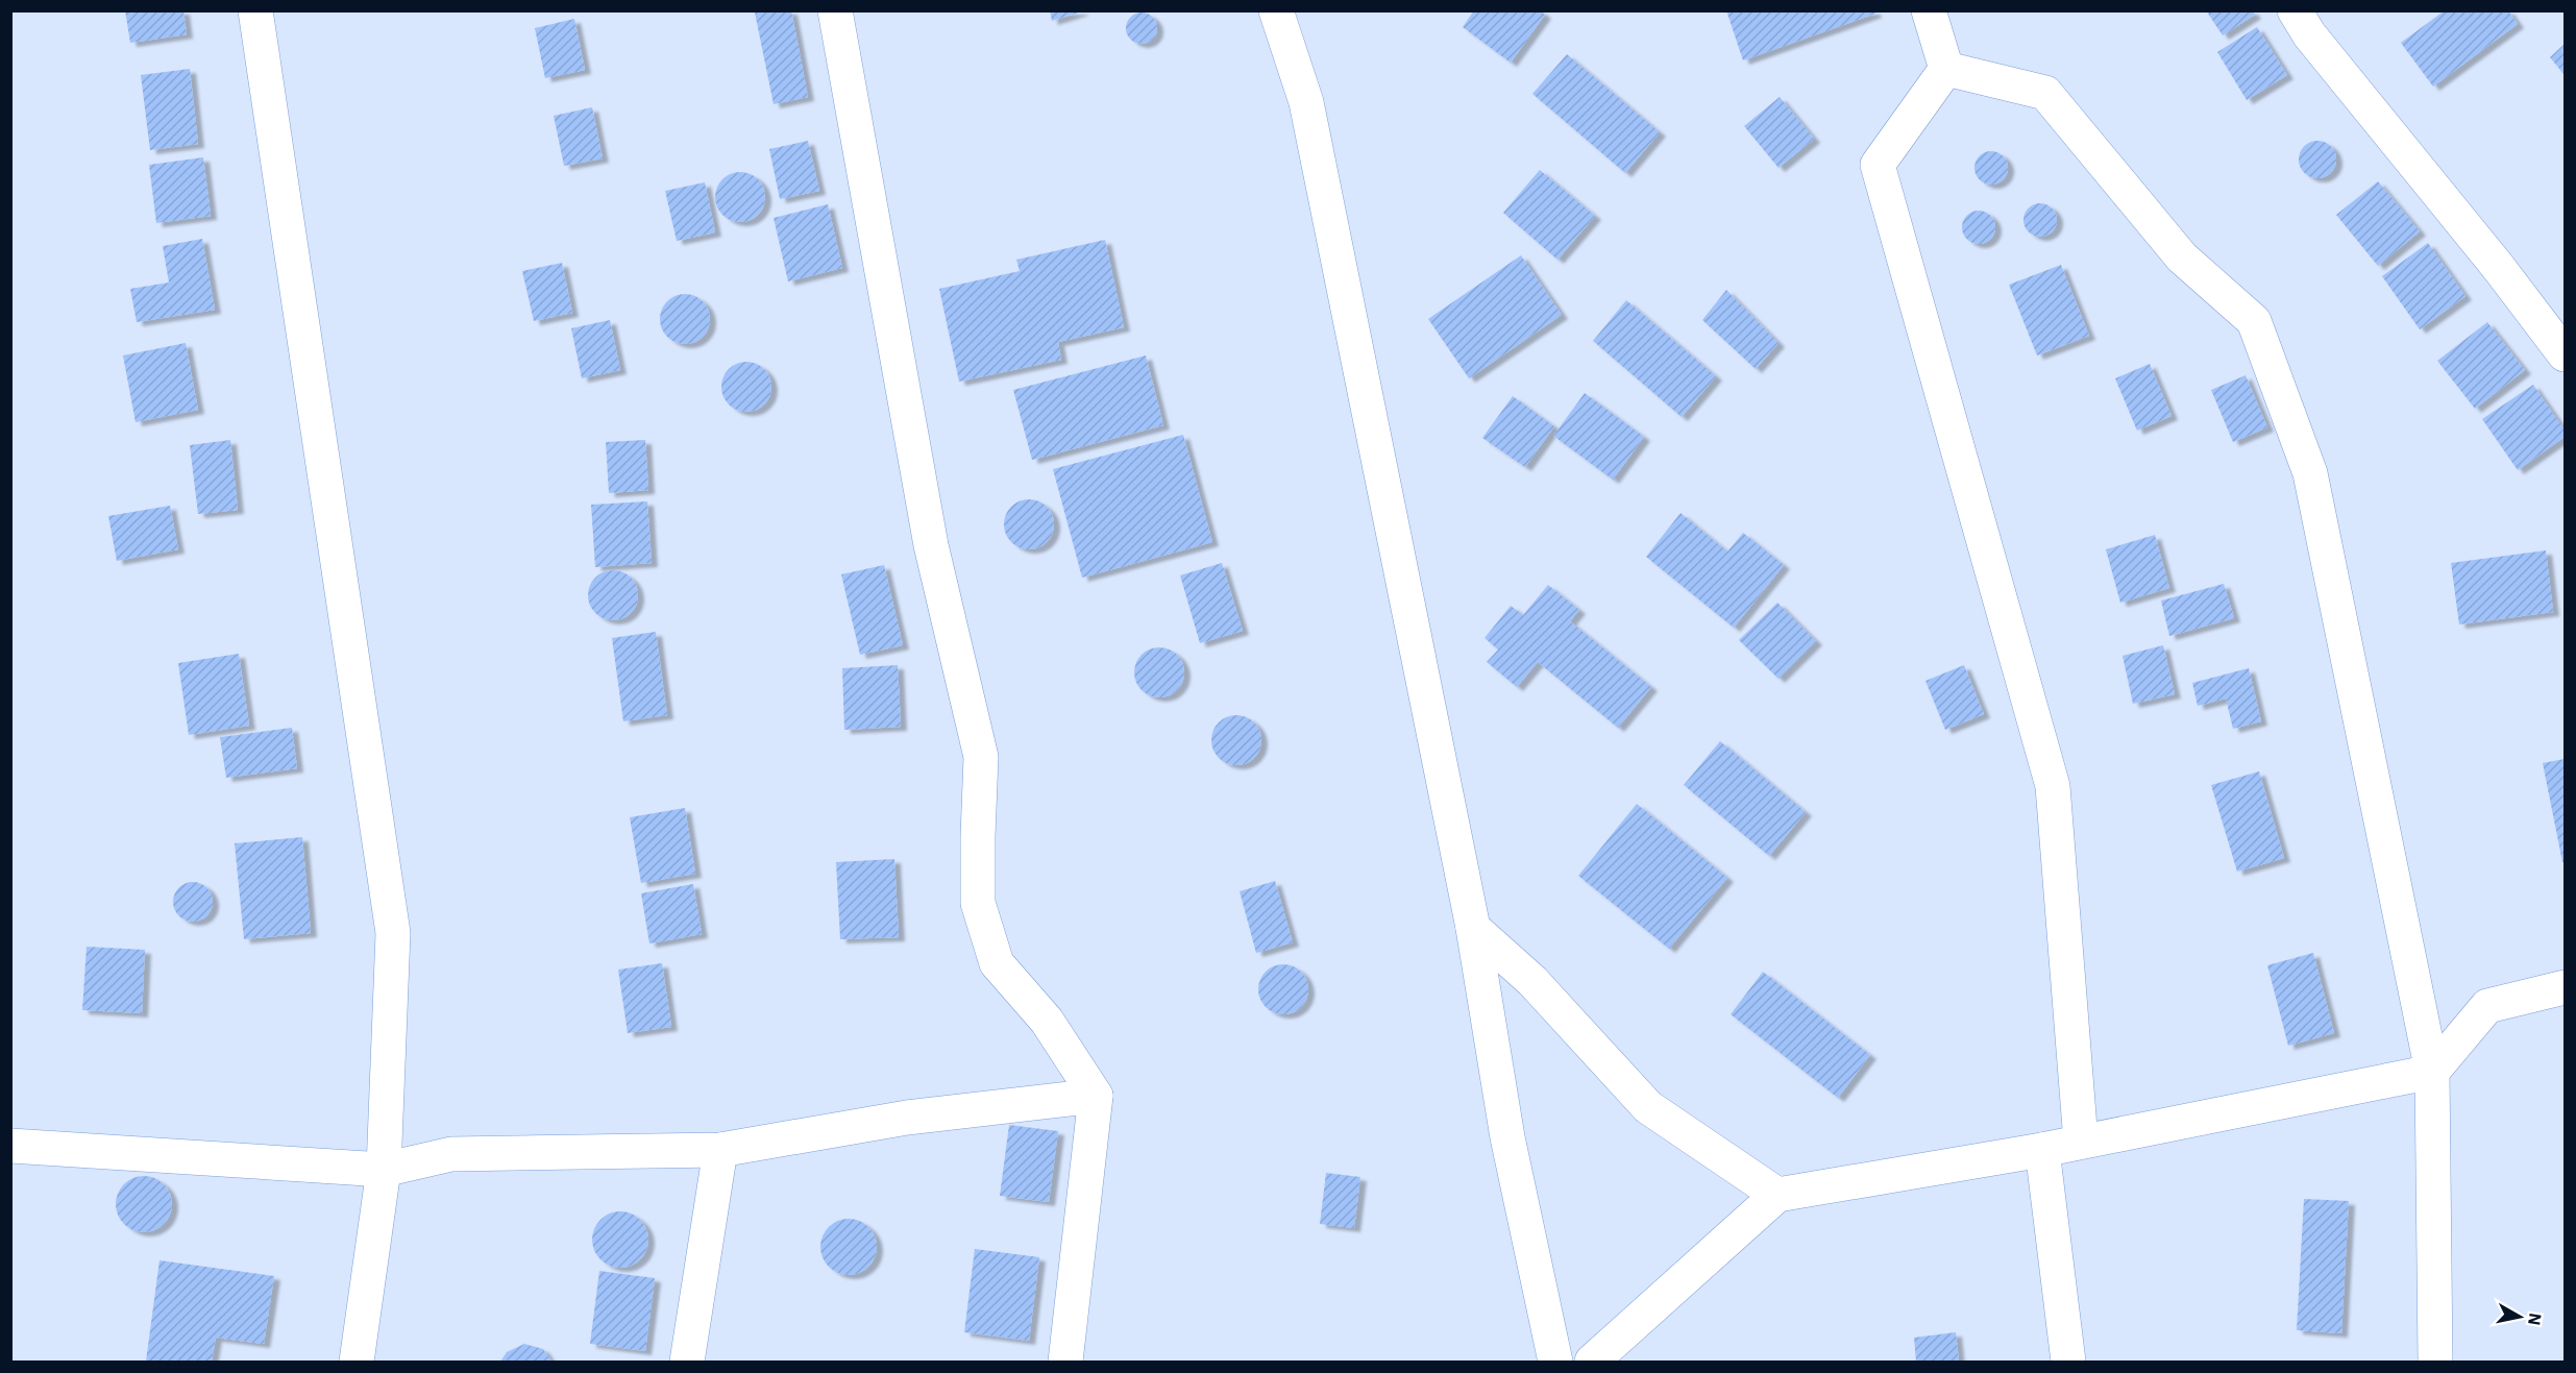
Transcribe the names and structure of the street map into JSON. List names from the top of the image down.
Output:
{
  "north": "right"
}
